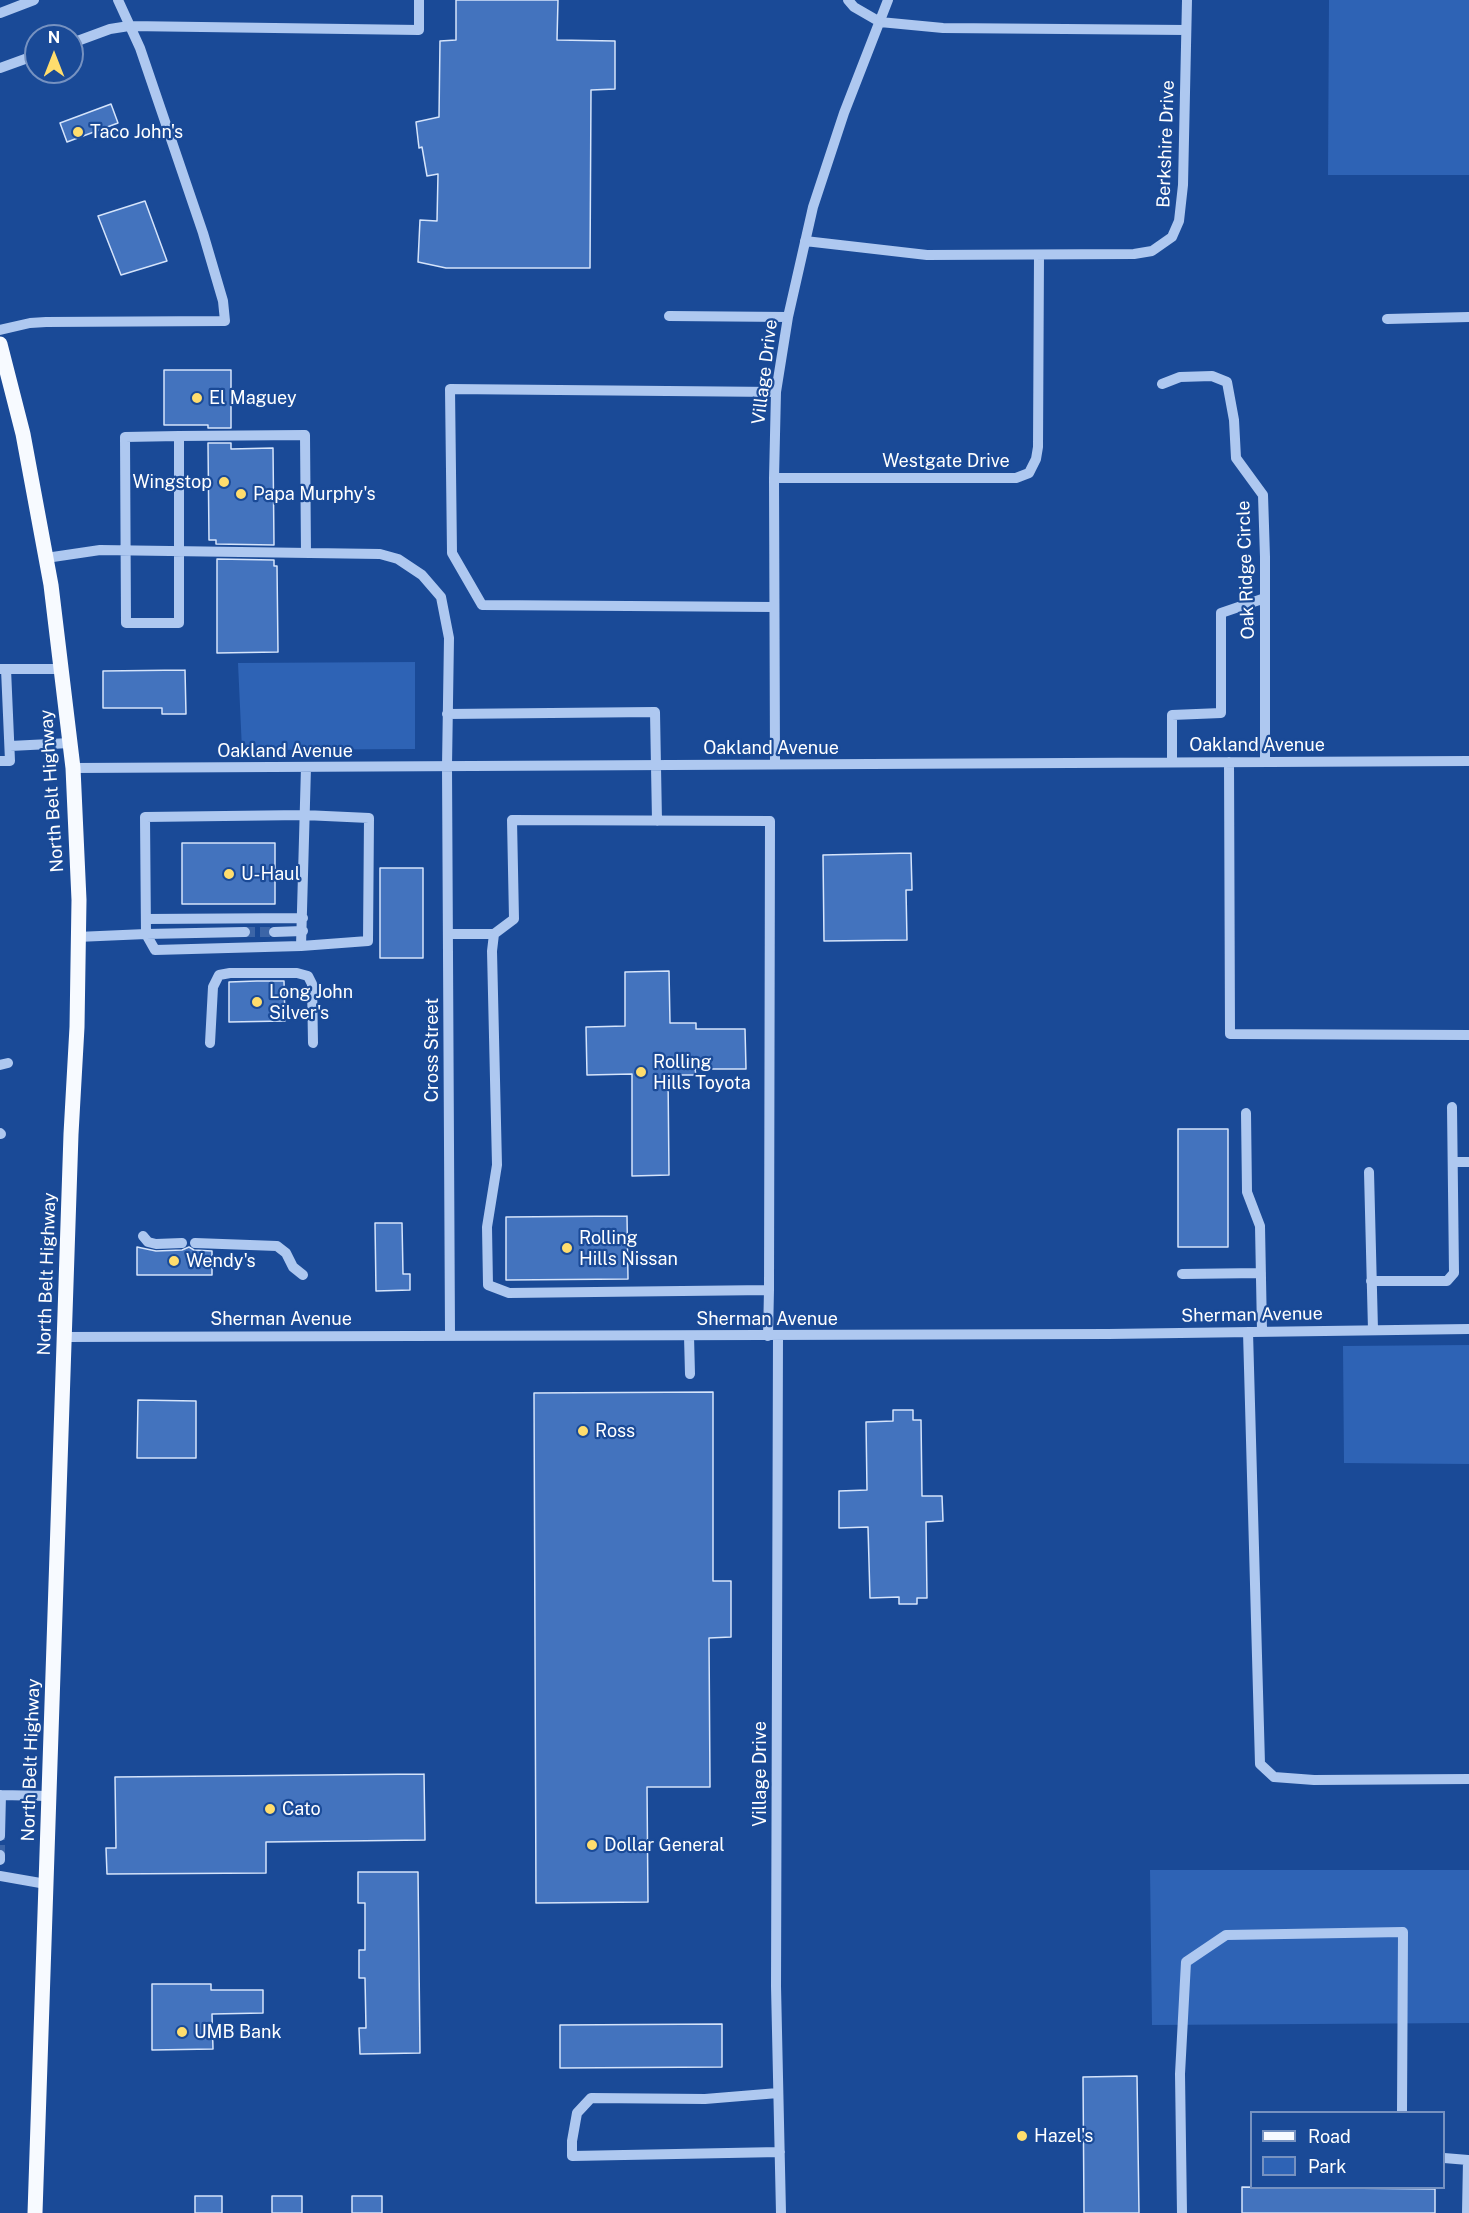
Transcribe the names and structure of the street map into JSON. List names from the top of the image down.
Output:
{
  "streets": {
    "main road": ["North Belt Highway"],
    "street": [
      "Berkshire Drive",
      "Village Drive",
      "Westgate Drive",
      "Oak Ridge Circle",
      "Oakland Avenue",
      "Cross Street",
      "Sherman Avenue"
    ]
  },
  "crossings": [
    ["Berkshire Drive", "Village Drive"],
    ["Berkshire Drive", "Westgate Drive"],
    ["Village Drive", "Westgate Drive"],
    ["Village Drive", "Oakland Avenue"],
    ["Village Drive", "Sherman Avenue"],
    ["Oak Ridge Circle", "Oakland Avenue"],
    ["Oakland Avenue", "North Belt Highway"],
    ["Oakland Avenue", "Cross Street"],
    ["North Belt Highway", "Cross Street"],
    ["North Belt Highway", "Sherman Avenue"],
    ["Cross Street", "Sherman Avenue"]
  ],
  "places": [
    "Taco John's",
    "El Maguey",
    "Wingstop",
    "Papa Murphy's",
    "U-Haul",
    "Long John Silver's",
    "Rolling Hills Toyota",
    "Rolling Hills Nissan",
    "Wendy's",
    "Ross",
    "Cato",
    "Dollar General",
    "UMB Bank",
    "Hazel's"
  ],
  "legend": ["Road", "Park"],
  "north": "top"
}
